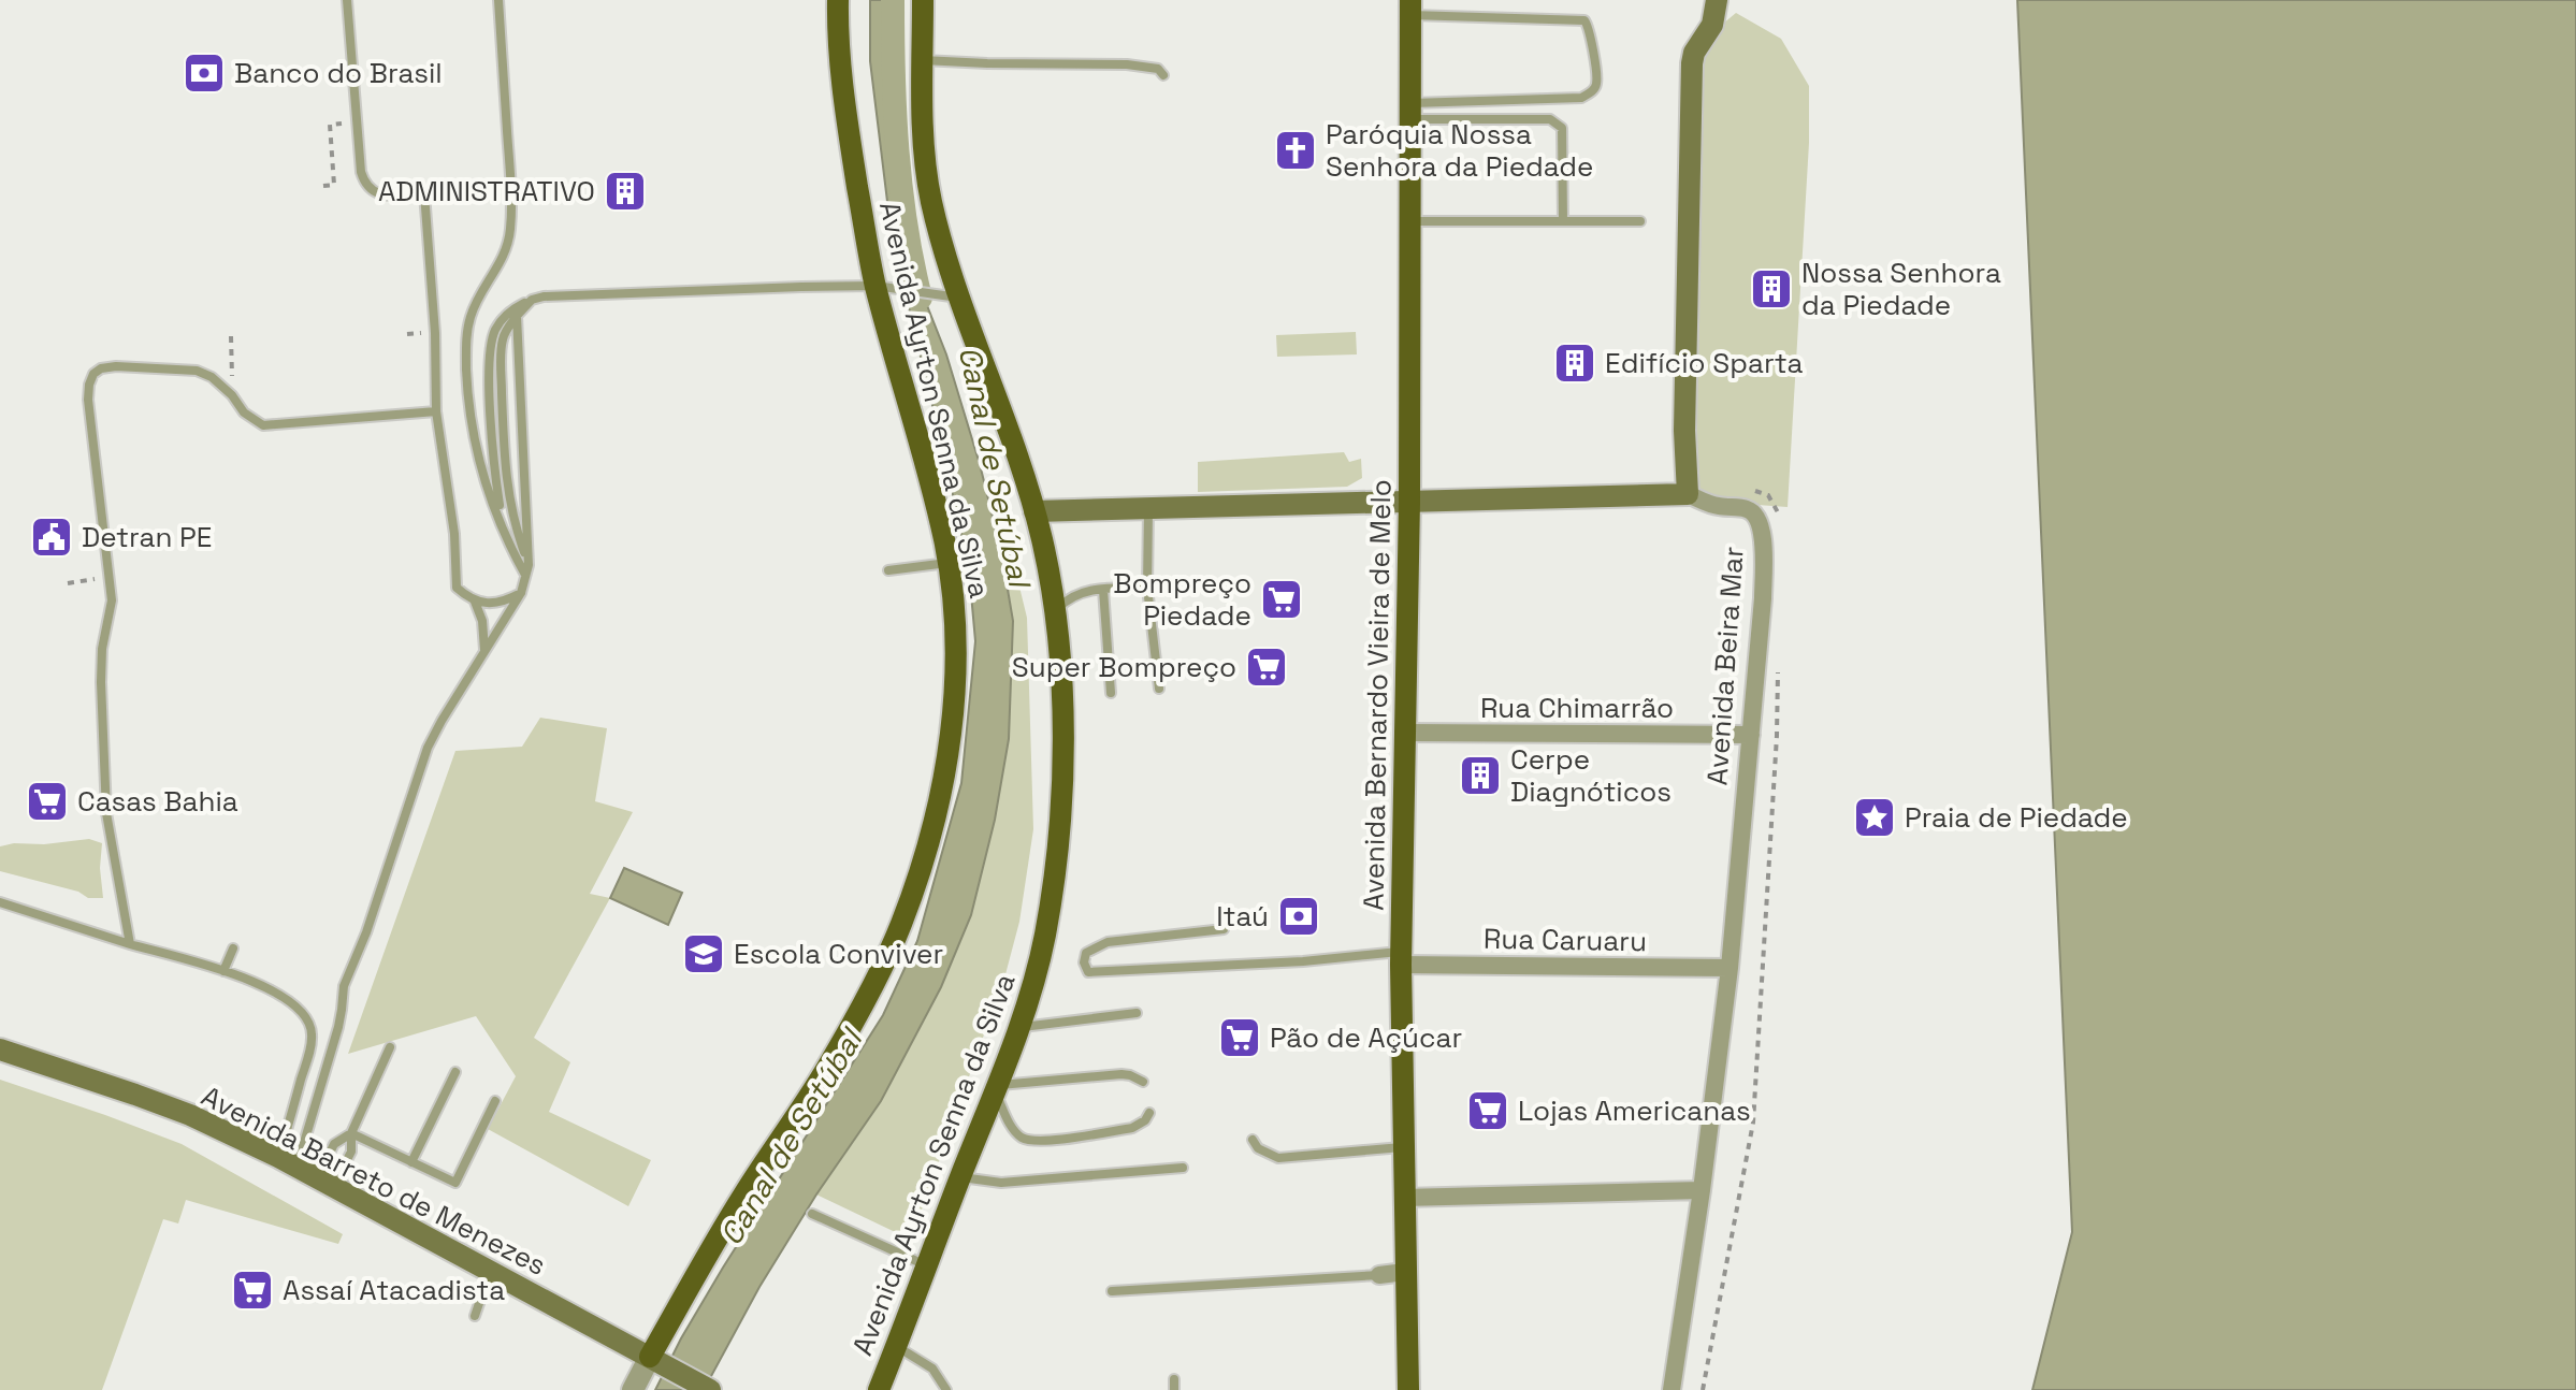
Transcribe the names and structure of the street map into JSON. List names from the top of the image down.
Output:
{
  "streets": {
    "main road": ["Avenida Ayrton Senna da Silva", "Avenida Bernardo Vieira de Melo", "Avenida Barreto de Menezes"],
    "street": ["Avenida Beira Mar", "Rua Chimarrão", "Rua Caruaru"]
  },
  "crossings": [
    ["Avenida Ayrton Senna da Silva", "Avenida Barreto de Menezes"],
    ["Avenida Beira Mar", "Rua Chimarrão"],
    ["Avenida Beira Mar", "Rua Caruaru"],
    ["Avenida Bernardo Vieira de Melo", "Rua Chimarrão"],
    ["Avenida Bernardo Vieira de Melo", "Rua Caruaru"]
  ],
  "water": ["Canal de Setúbal"],
  "places": {
    "bank": ["Banco do Brasil", "Itaú"],
    "church": ["Paróquia Nossa Senhora da Piedade"],
    "building": [
      "ADMINISTRATIVO",
      "Nossa Senhora da Piedade",
      "Edifício Sparta",
      "Cerpe Diagnóticos"
    ],
    "public building": ["Detran PE"],
    "supermarket": [
      "Bompreço Piedade",
      "Super Bompreço",
      "Casas Bahia",
      "Pão de Açúcar",
      "Lojas Americanas",
      "Assaí Atacadista"
    ],
    "place": ["Praia de Piedade"],
    "school or university": ["Escola Conviver"]
  }
}
